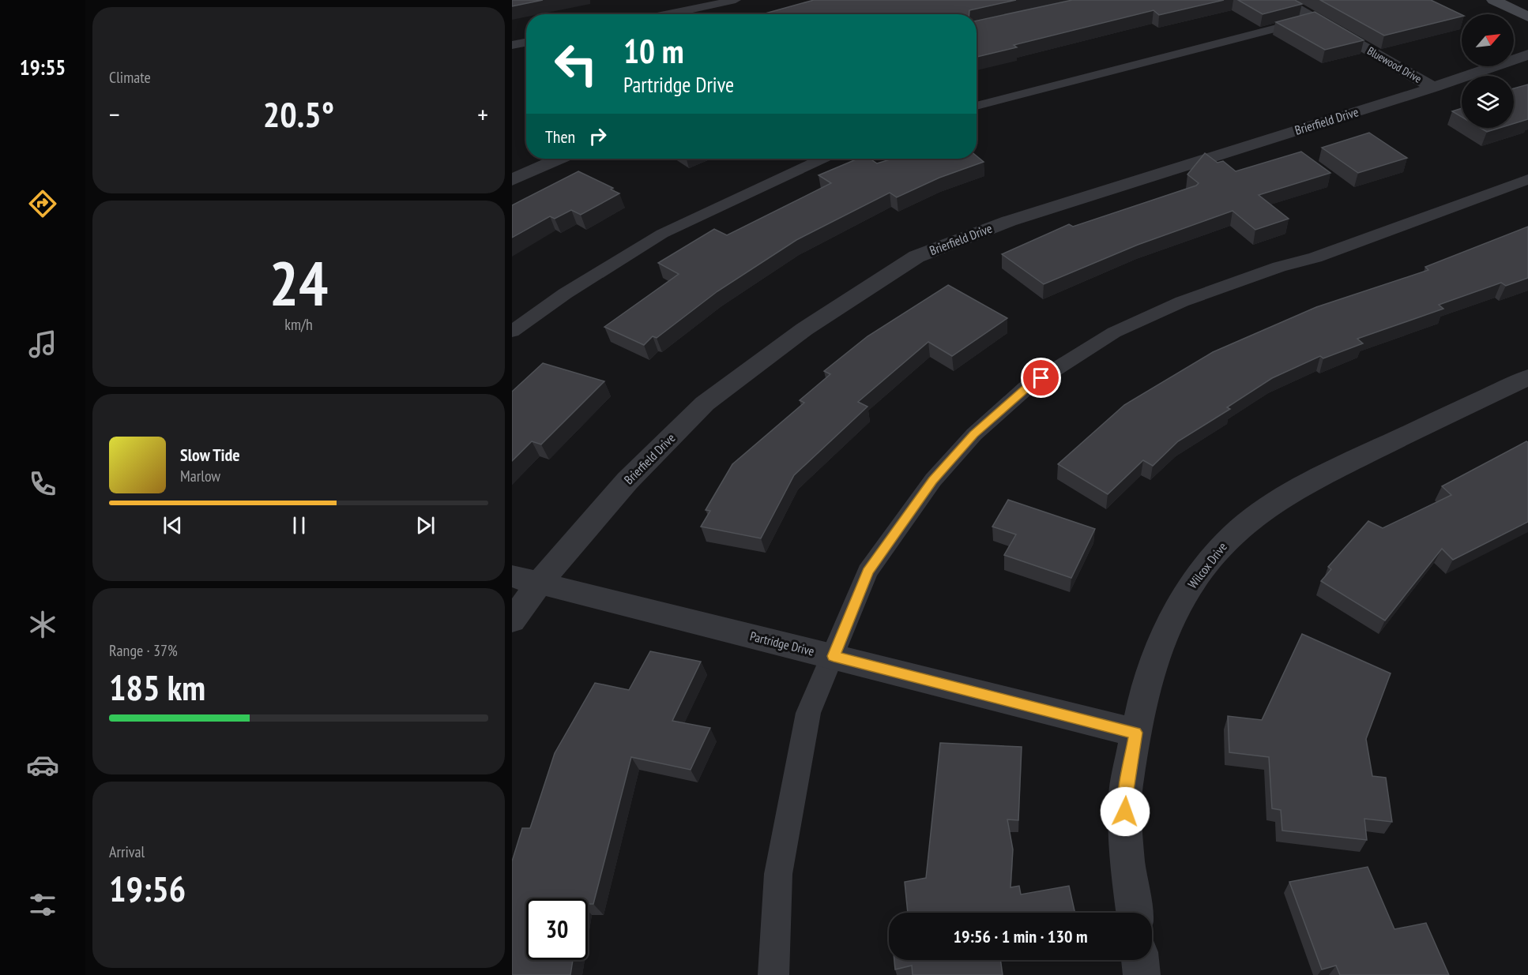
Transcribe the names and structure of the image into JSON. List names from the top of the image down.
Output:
{
  "streets": {
    "street": [
      "Bluewood Drive",
      "Brierfield Drive",
      "Wilcox Drive",
      "Partridge Drive"
    ]
  },
  "crossings": [
    ["Bluewood Drive", "Brierfield Drive"],
    ["Brierfield Drive", "Partridge Drive"],
    ["Wilcox Drive", "Partridge Drive"]
  ],
  "north": "top right",
  "page": {
    "tabs": "19:55",
    "tile": [
      "Climate",
      ["24", "km/h"],
      ["Range · 37%", "185 km"],
      ["Arrival", "19:56"]
    ],
    "turn": ["10 m", "Partridge Drive"],
    "heat": ["−", "20.5°", "+"],
    "then": "Then",
    "song": ["Slow Tide", "Marlow"],
    "limit": "30",
    "trip": "19:56 · 1 min · 130 m"
  }
}
